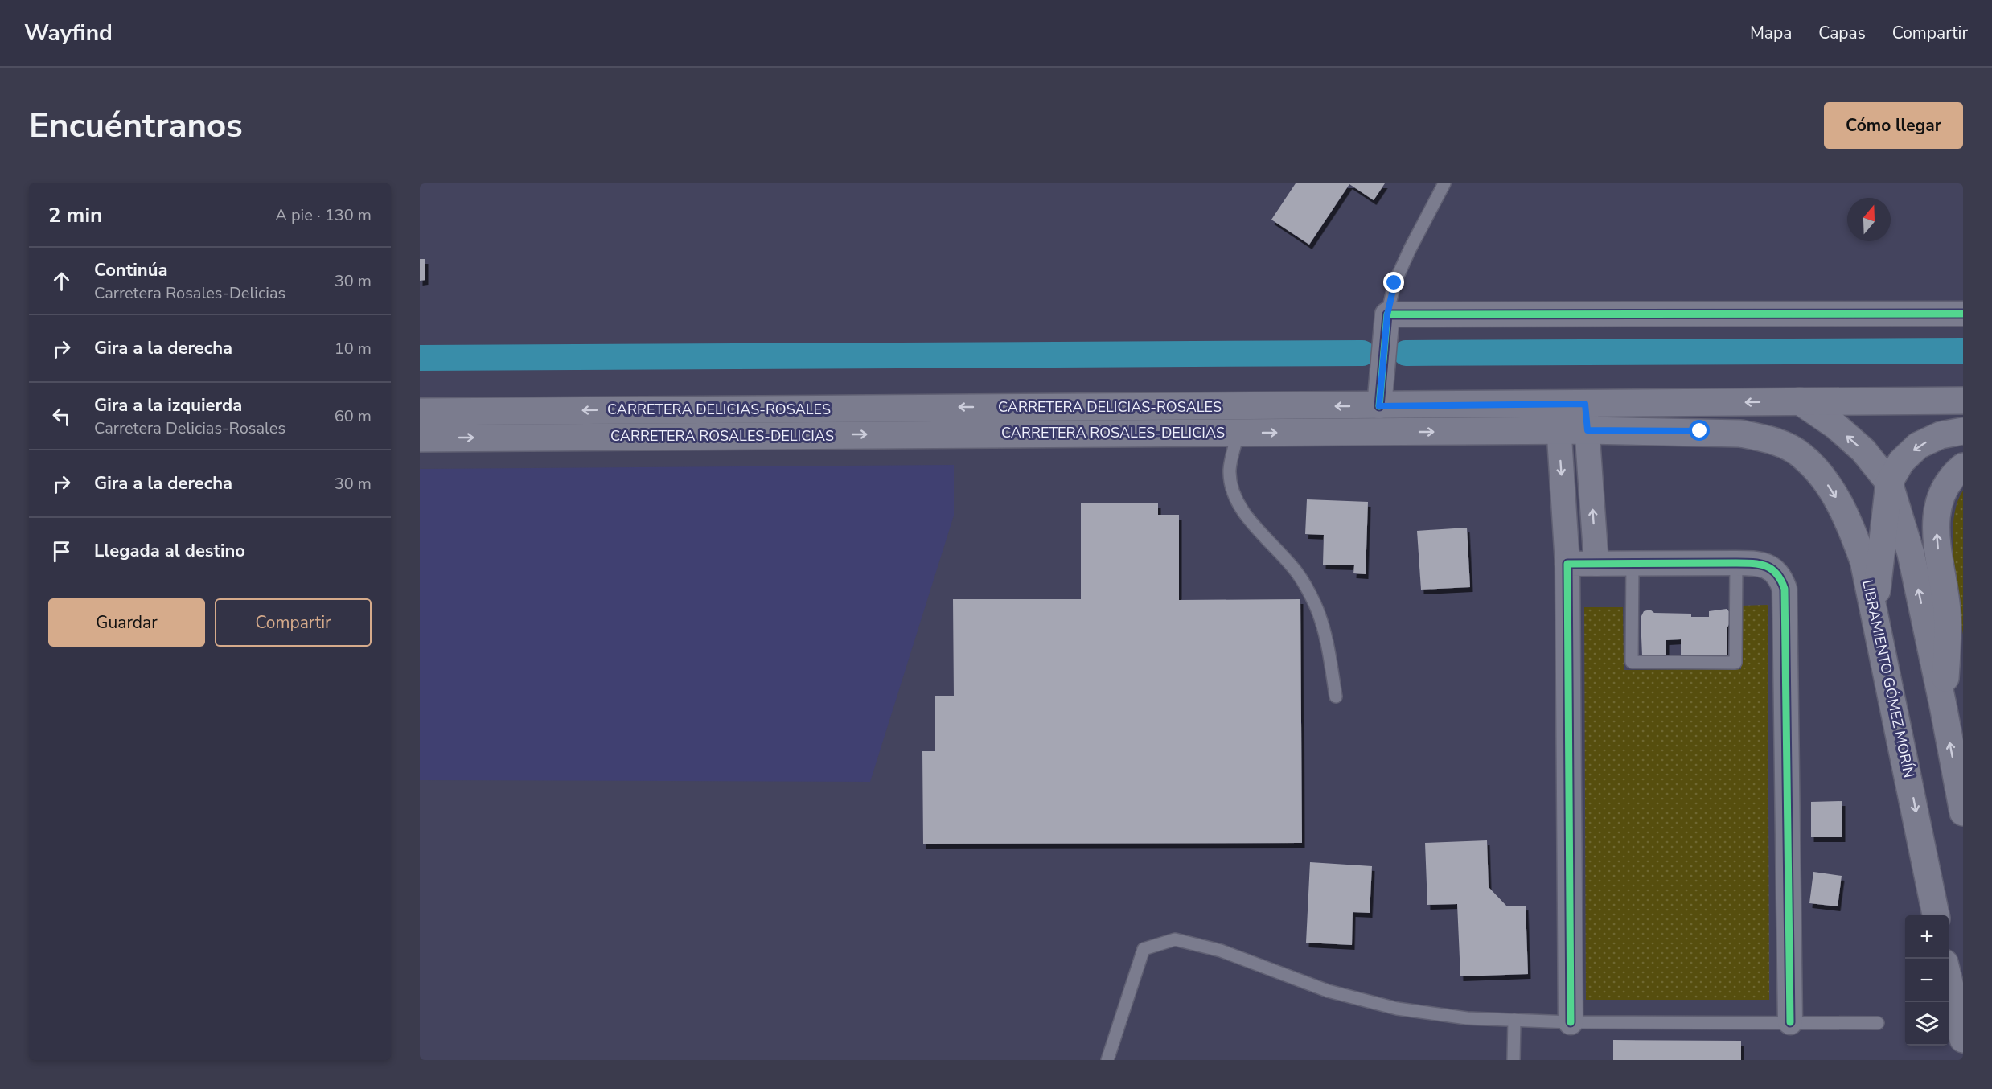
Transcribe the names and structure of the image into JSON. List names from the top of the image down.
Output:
{
  "streets": {
    "main road": ["CARRETERA DELICIAS-ROSALES", "CARRETERA ROSALES-DELICIAS", "LIBRAMIENTO GÓMEZ MORÍN"]
  },
  "crossings": [
    ["CARRETERA ROSALES-DELICIAS", "LIBRAMIENTO GÓMEZ MORÍN"]
  ],
  "one_way": ["CARRETERA DELICIAS-ROSALES", "CARRETERA ROSALES-DELICIAS"],
  "north": "top",
  "page": {
    "header": "Wayfind",
    "nav": ["Mapa", "Capas", "Compartir"],
    "buttons": [
      "Cómo llegar",
      ["Guardar", "Compartir"]
    ],
    "title": "Encuéntranos",
    "heading": ["2 min", "A pie · 130 m"],
    "list": [
      ["Continúa", "Carretera Rosales-Delicias", "30 m"],
      ["Gira a la derecha", "10 m"],
      ["Gira a la izquierda", "Carretera Delicias-Rosales", "60 m"],
      ["Gira a la derecha", "30 m"],
      "Llegada al destino"
    ],
    "map_buttons": ["+", "−"]
  }
}
